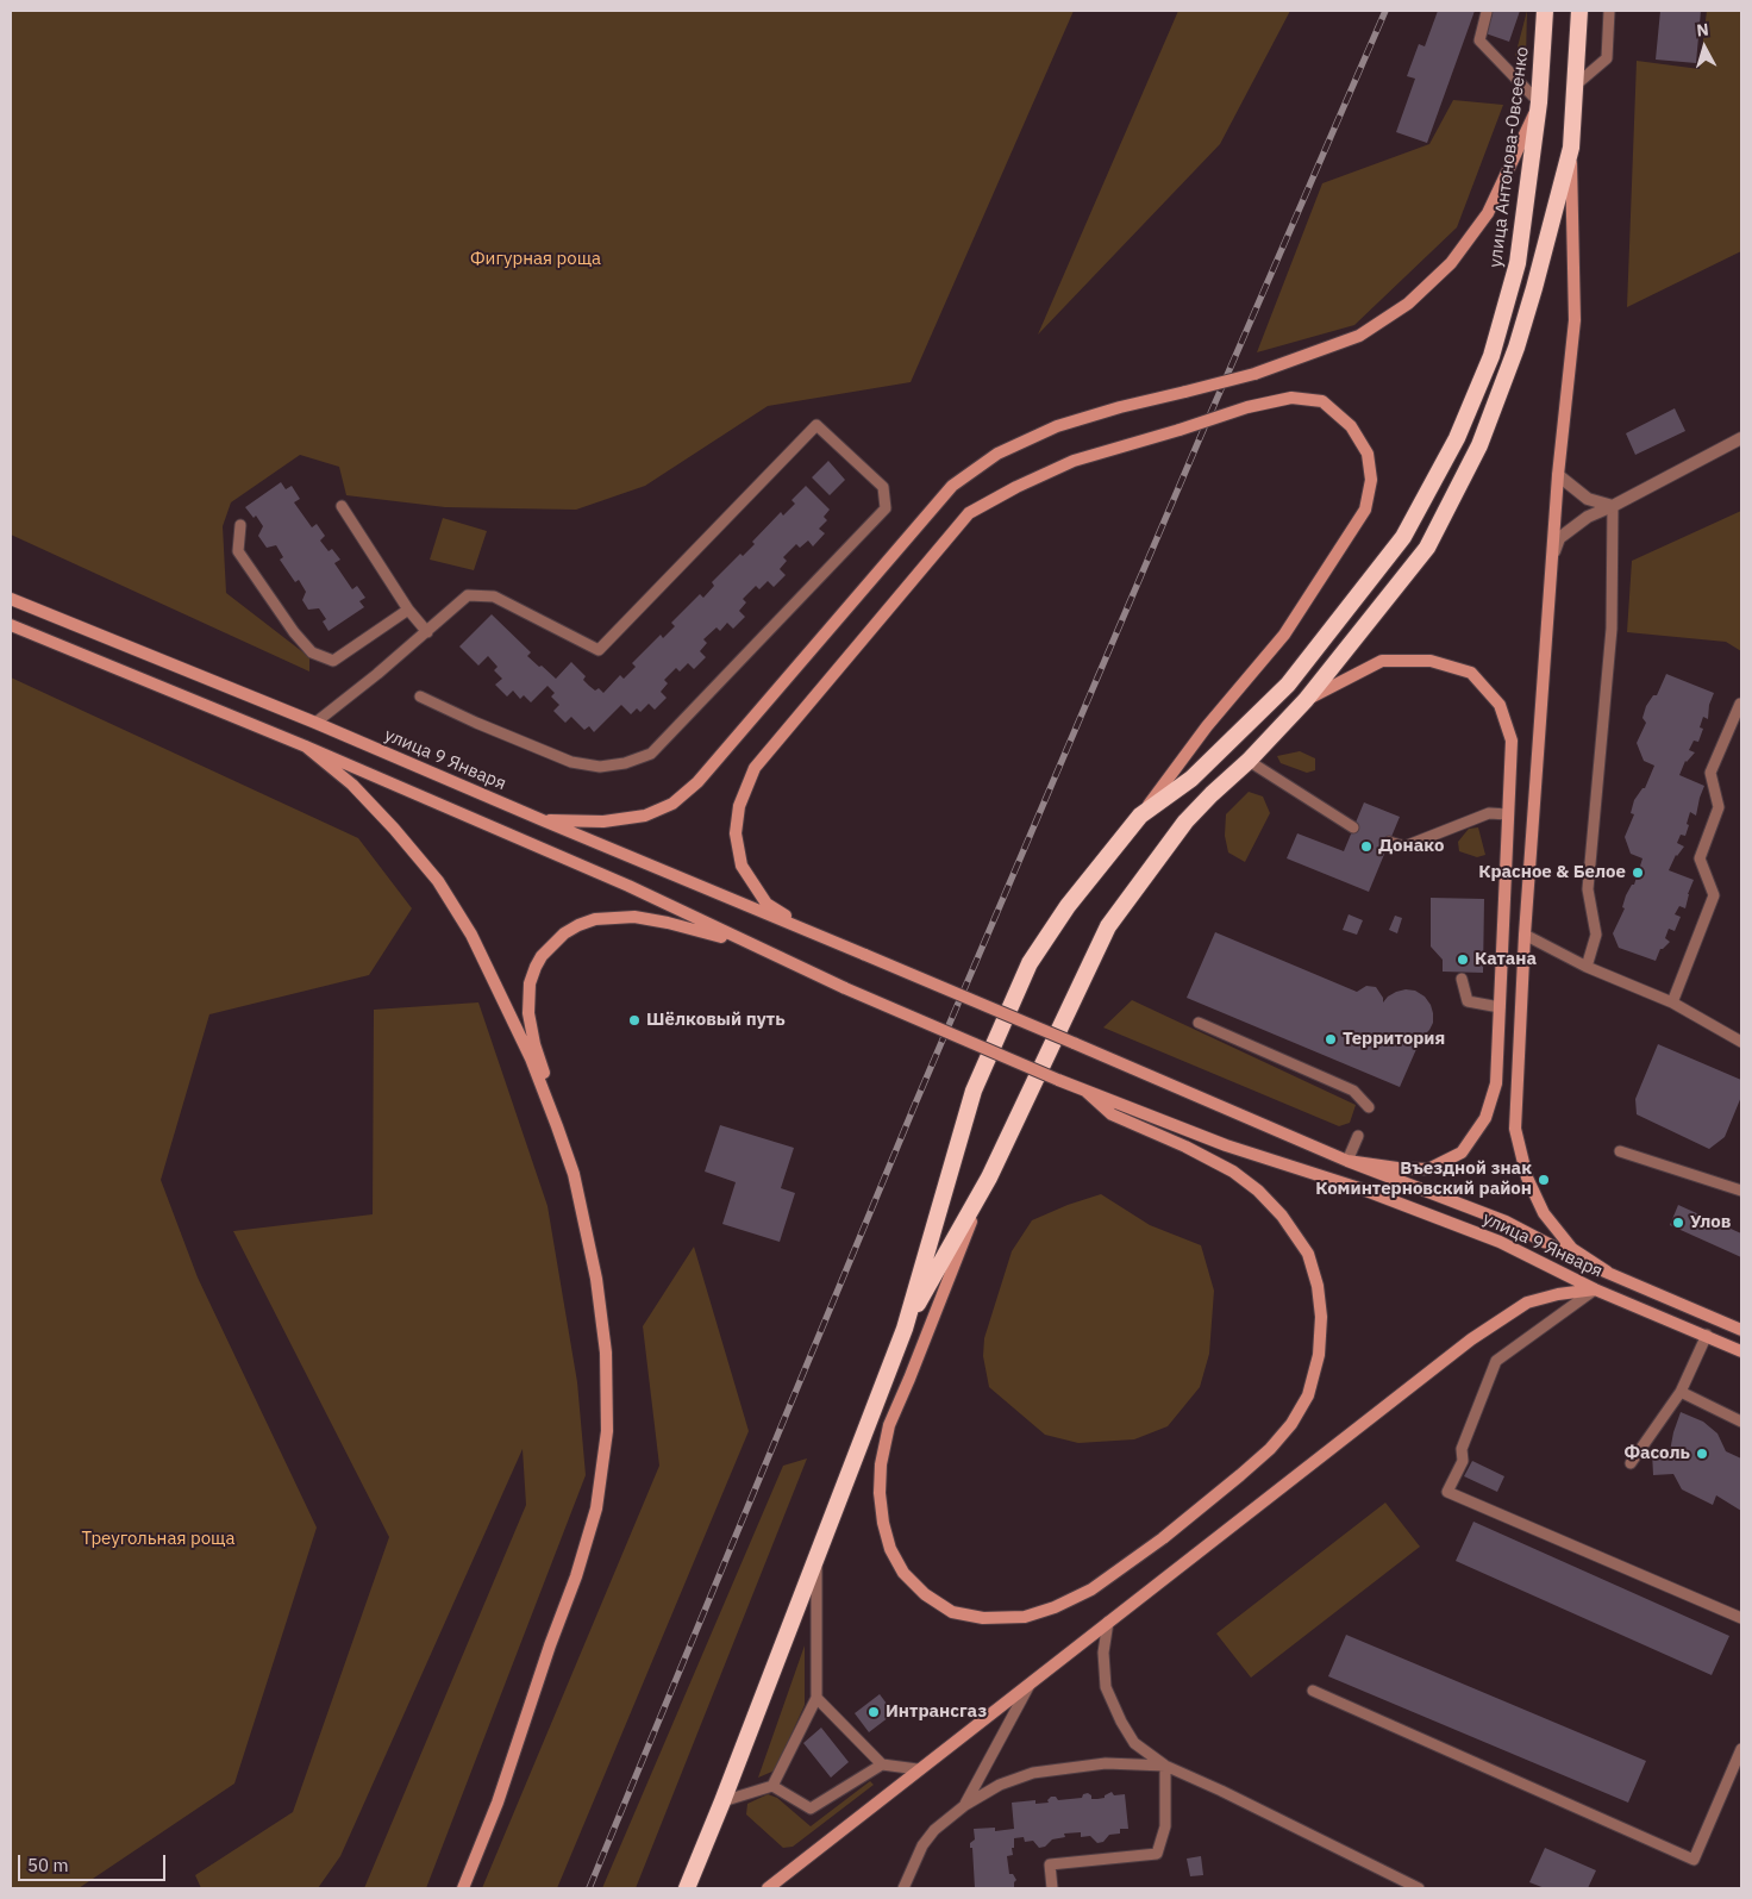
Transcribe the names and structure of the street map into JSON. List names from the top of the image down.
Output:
{
  "streets": {
    "highway": ["улица Антонова-Овсеенко"],
    "main road": ["улица 9 Января"]
  },
  "parks": ["Фигурная роща", "Треугольная роща"],
  "places": [
    "Донако",
    "Красное & Белое",
    "Катана",
    "Шёлковый путь",
    "Территория",
    "Въездной знак Коминтерновский район",
    "Улов",
    "Фасоль",
    "Интрансгаз"
  ],
  "scale_bar": "50 m",
  "north": "top"
}
